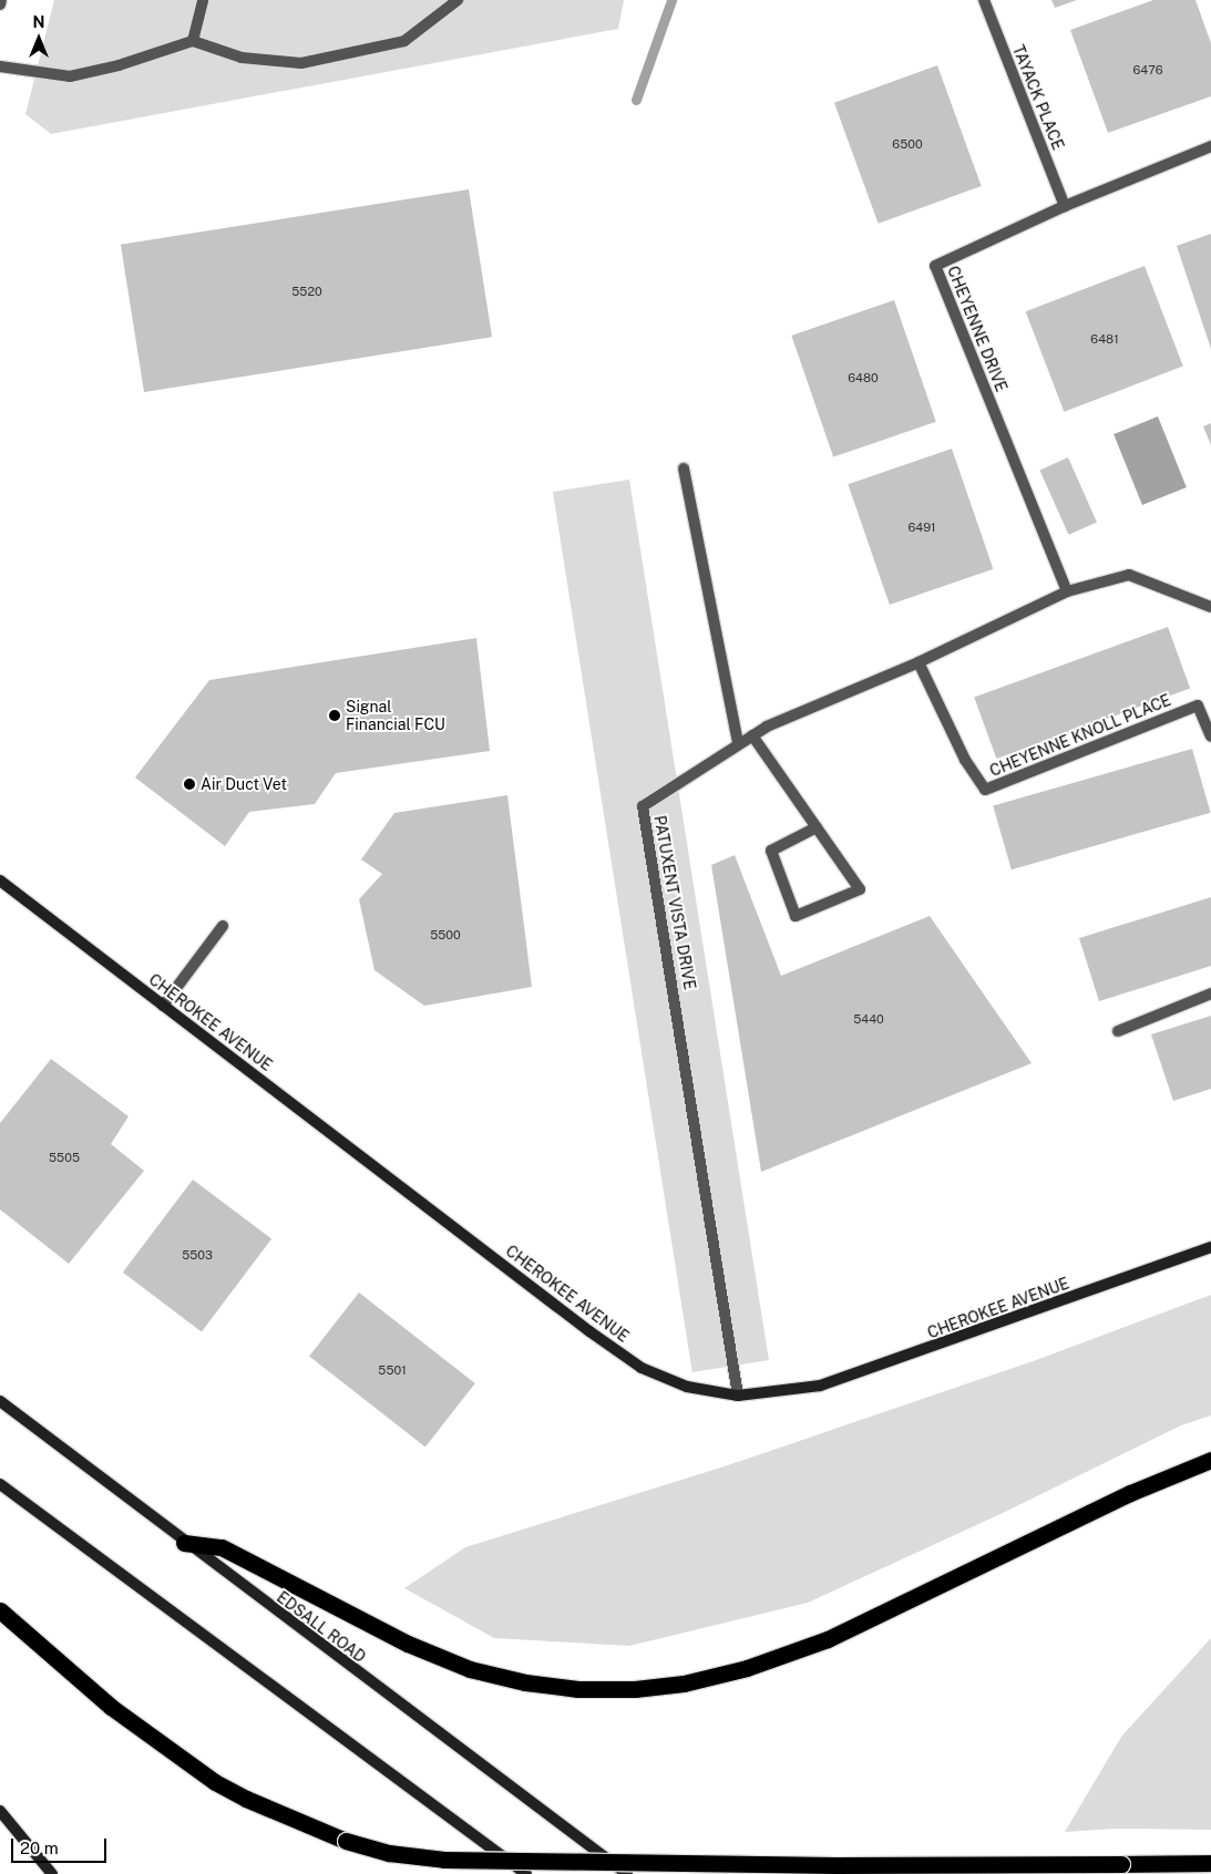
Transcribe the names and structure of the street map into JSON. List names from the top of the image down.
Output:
{
  "streets": {
    "street": [
      "TAYACK PLACE",
      "CHEYENNE DRIVE",
      "CHEYENNE KNOLL PLACE",
      "PATUXENT VISTA DRIVE",
      "CHEROKEE AVENUE",
      "EDSALL ROAD"
    ]
  },
  "crossings": [
    ["TAYACK PLACE", "CHEYENNE DRIVE"],
    ["CHEYENNE DRIVE", "PATUXENT VISTA DRIVE"],
    ["CHEYENNE KNOLL PLACE", "PATUXENT VISTA DRIVE"],
    ["PATUXENT VISTA DRIVE", "CHEROKEE AVENUE"]
  ],
  "places": ["Signal Financial FCU", "Air Duct Vet"],
  "house_numbers": [
    "6476",
    "6500",
    "5520",
    "6481",
    "6480",
    "6491",
    "5500",
    "5440",
    "5505",
    "5503",
    "5501"
  ],
  "scale_bar": "20 m",
  "north": "top"
}
